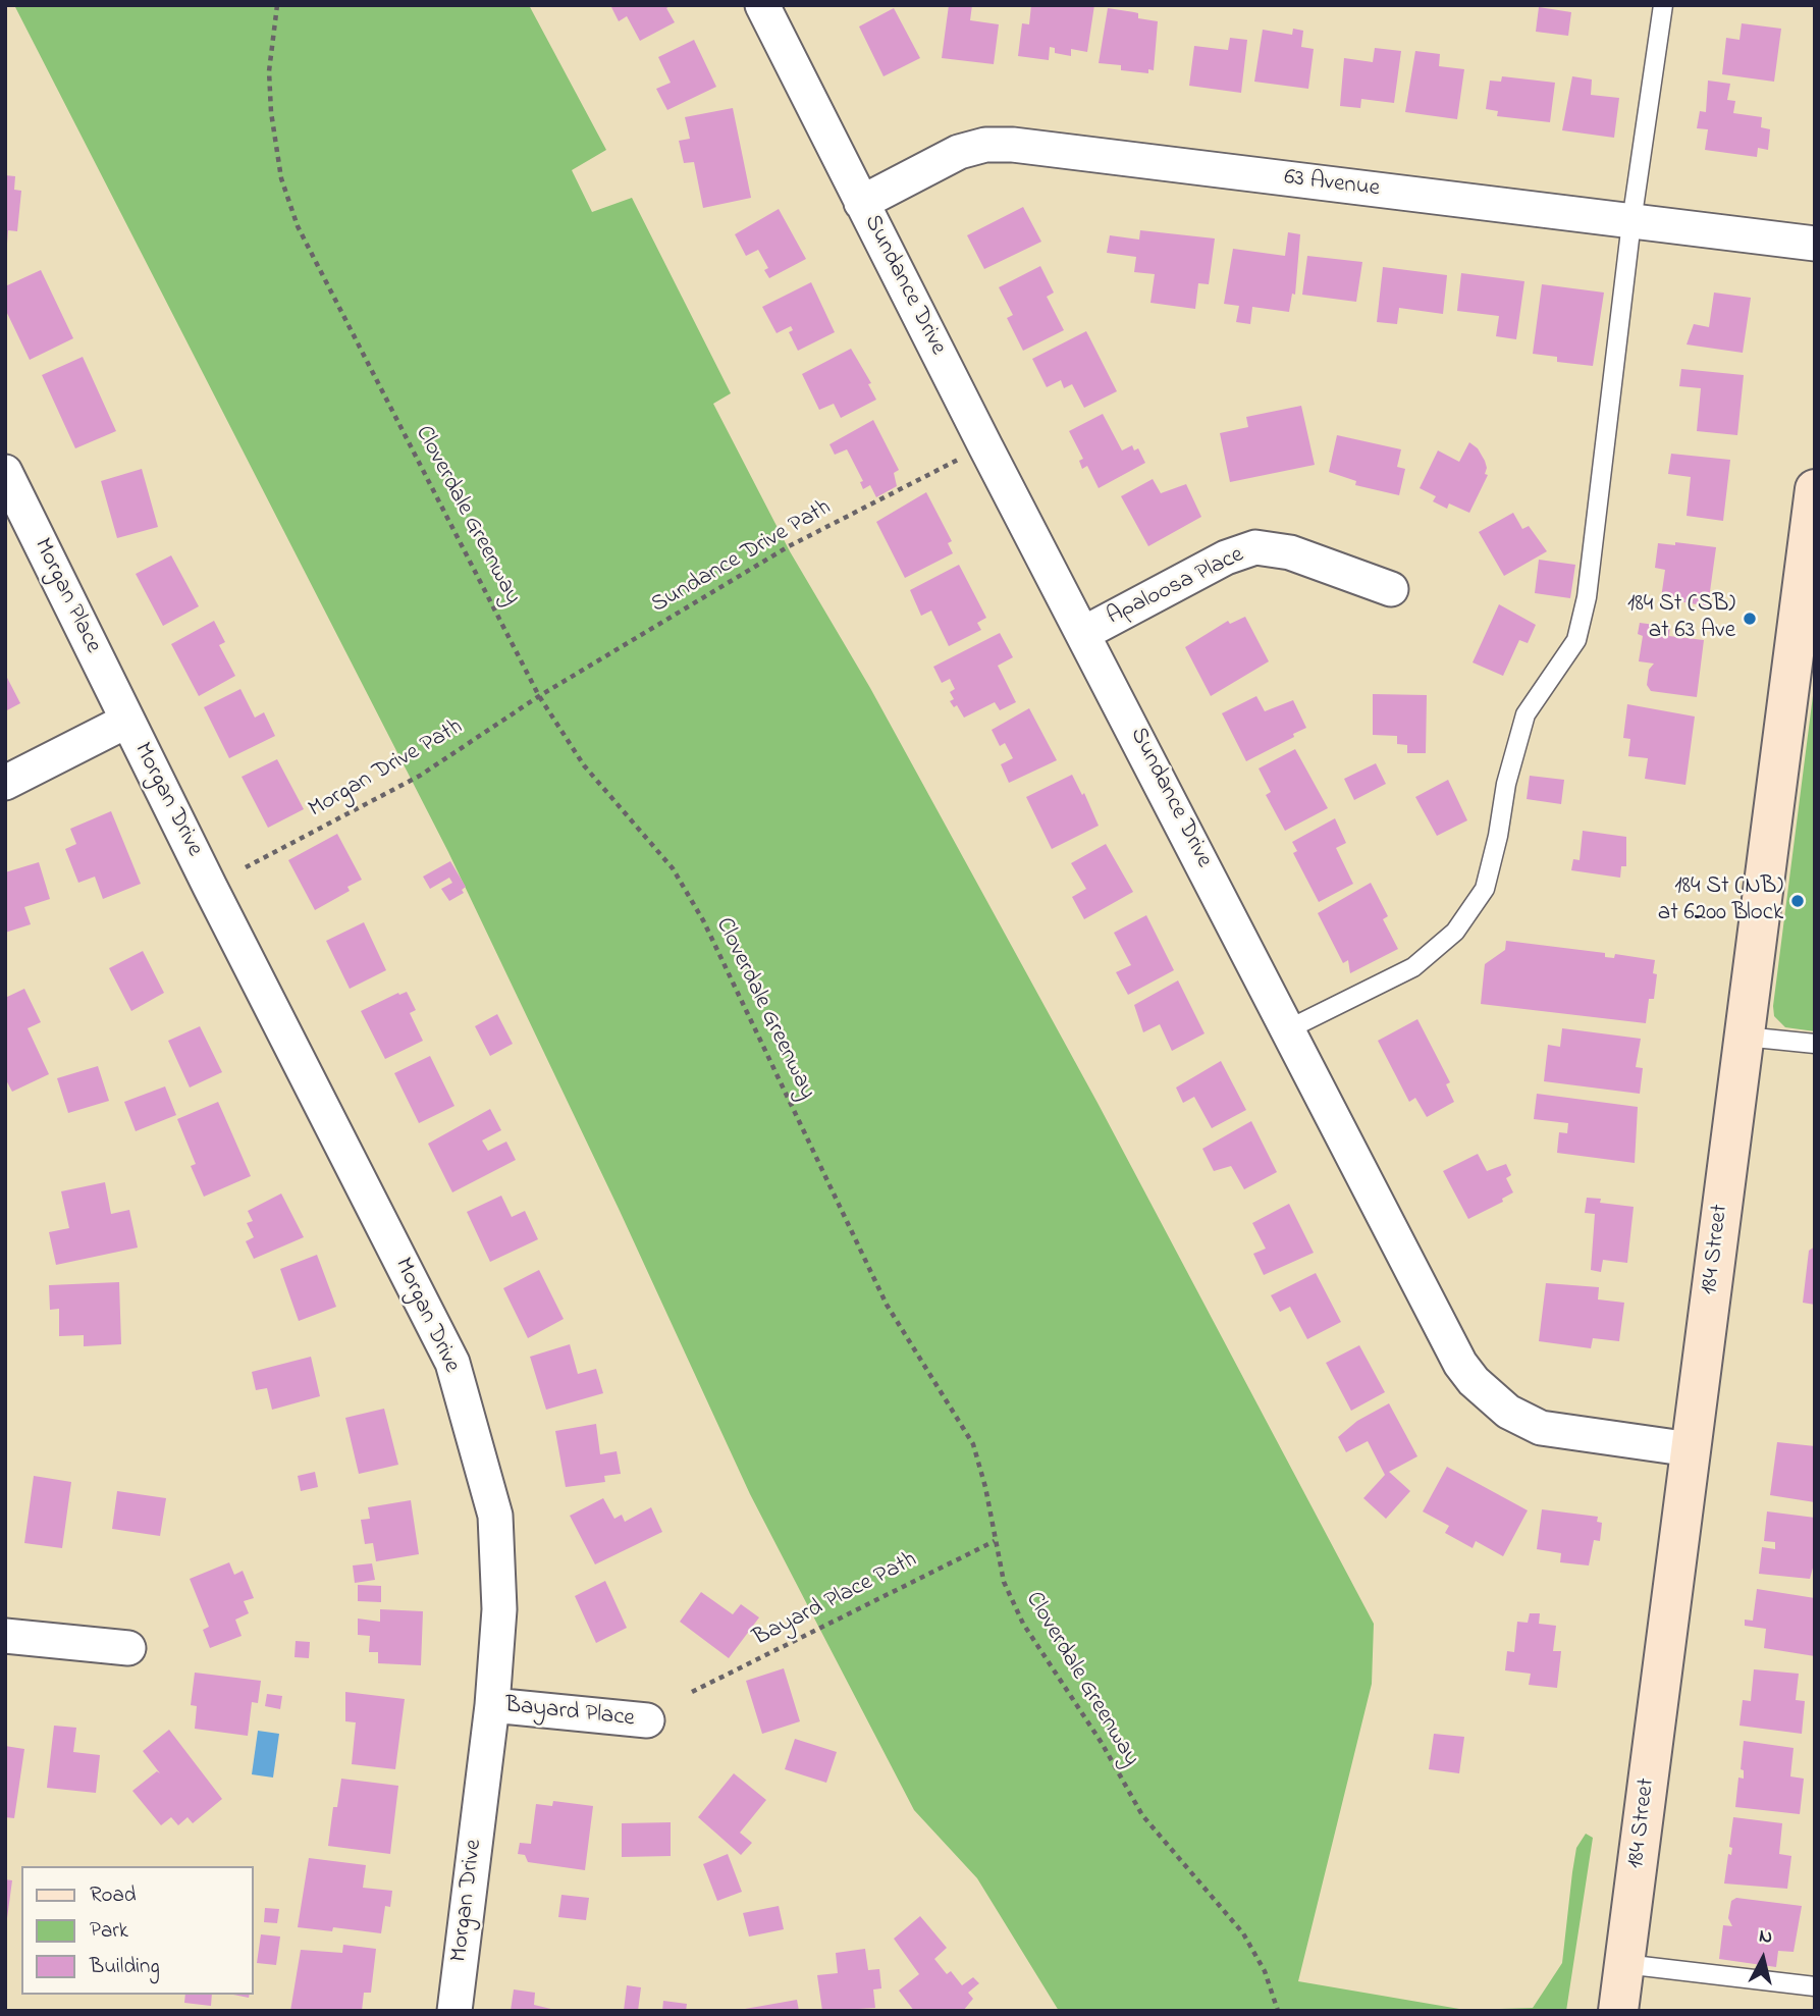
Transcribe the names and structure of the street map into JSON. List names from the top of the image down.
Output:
{
  "streets": {
    "main road": ["184 Street"],
    "street": [
      "63 Avenue",
      "Sundance Drive",
      "Apaloosa Place",
      "Morgan Place",
      "Morgan Drive",
      "Bayard Place"
    ],
    "path": [
      "Cloverdale Greenway",
      "Sundance Drive Path",
      "Morgan Drive Path",
      "Bayard Place Path"
    ]
  },
  "crossings": [
    ["63 Avenue", "Sundance Drive"],
    ["Sundance Drive", "Apaloosa Place"],
    ["Sundance Drive", "184 Street"],
    ["Cloverdale Greenway", "Sundance Drive Path"],
    ["Cloverdale Greenway", "Morgan Drive Path"],
    ["Cloverdale Greenway", "Bayard Place Path"],
    ["Sundance Drive Path", "Morgan Drive Path"],
    ["Morgan Place", "Morgan Drive"],
    ["Morgan Drive", "Bayard Place"]
  ],
  "places": ["184 St (SB) at 63 Ave", "184 St (NB) at 6200 Block"],
  "legend": ["Road", "Park", "Building"],
  "north": "top"
}
